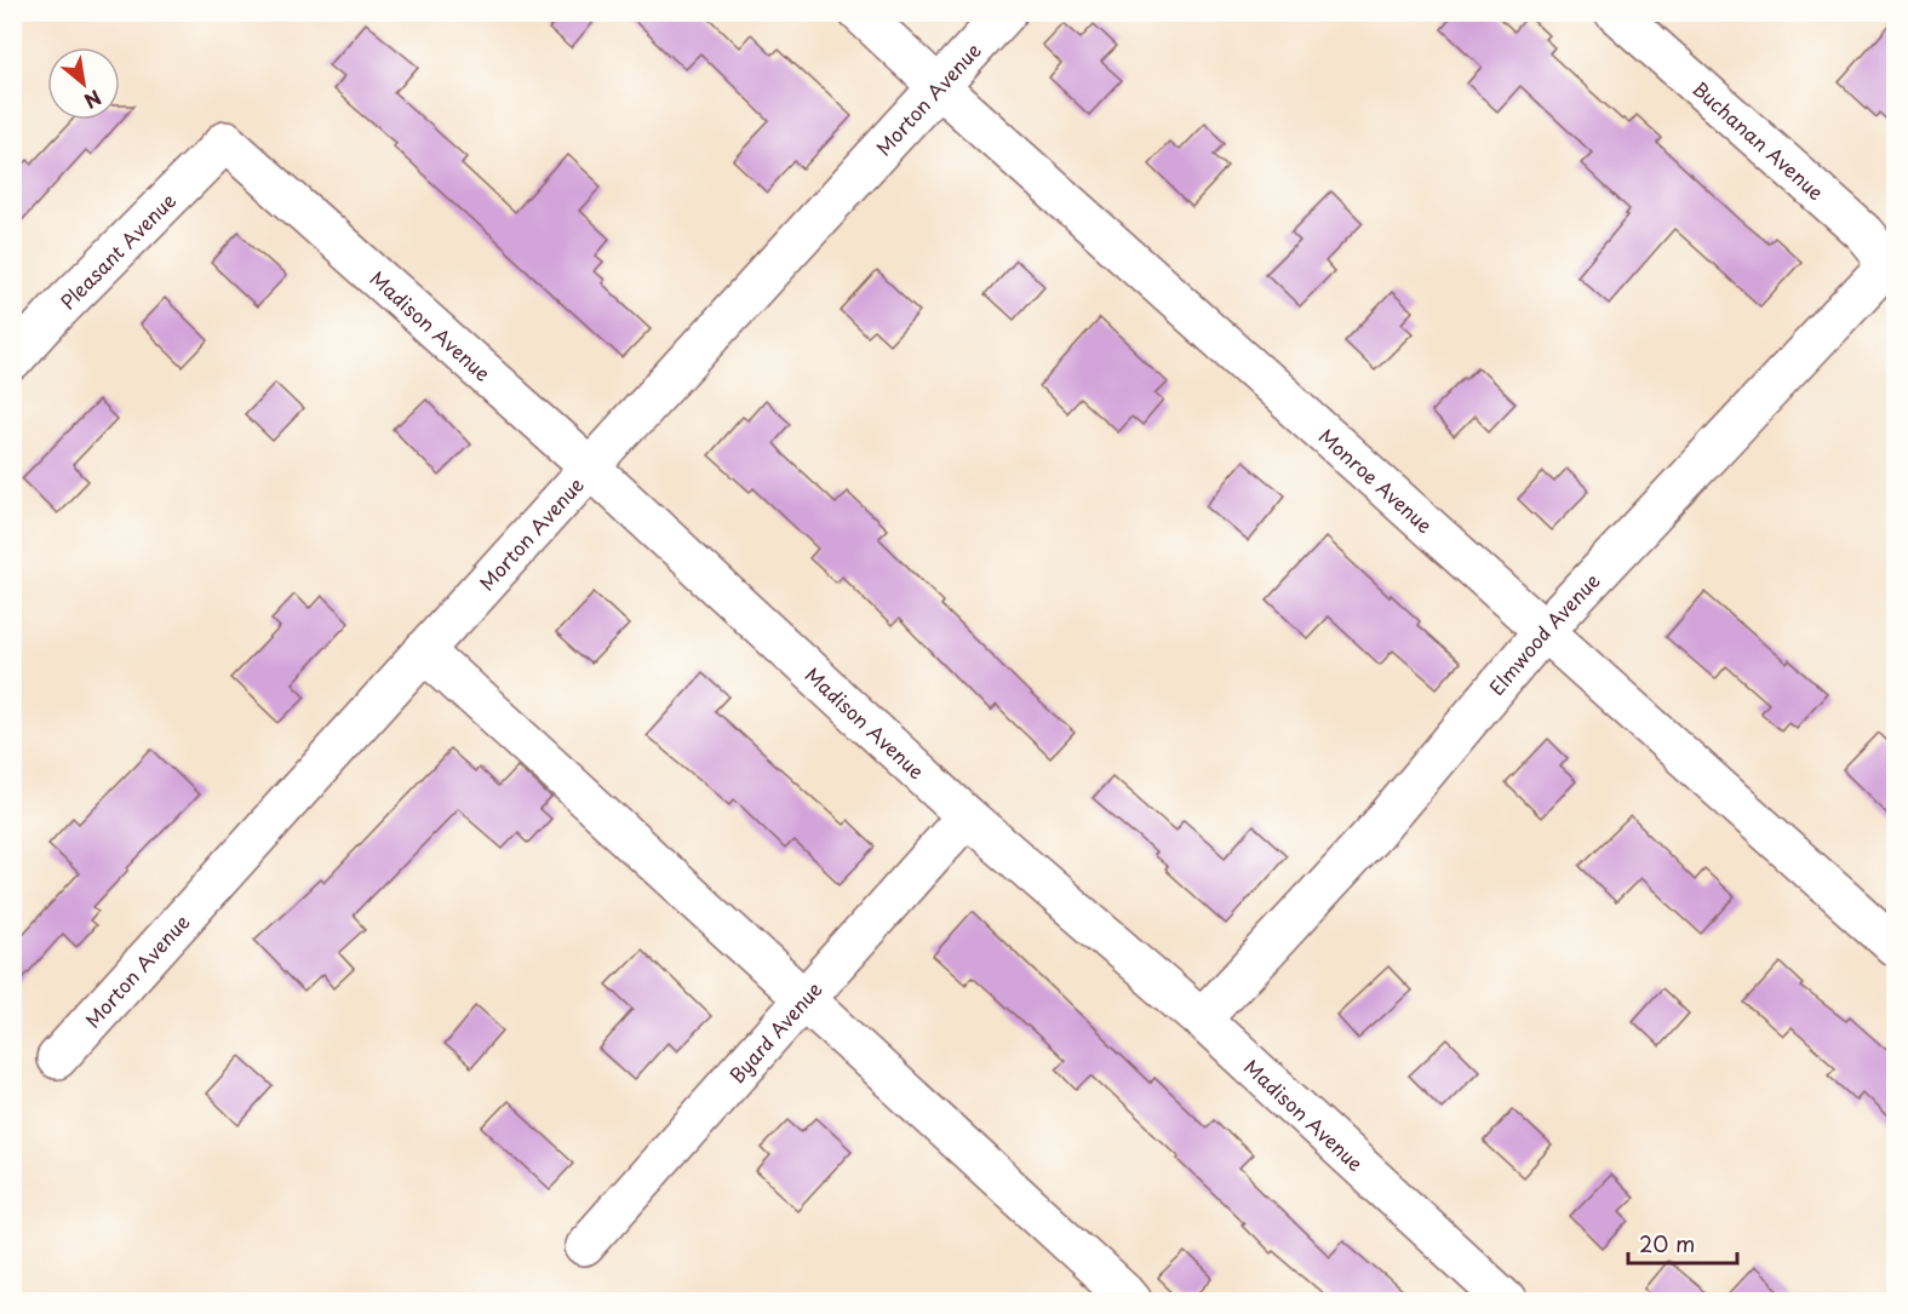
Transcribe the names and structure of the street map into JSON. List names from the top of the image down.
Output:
{
  "streets": {
    "street": [
      "Morton Avenue",
      "Buchanan Avenue",
      "Pleasant Avenue",
      "Madison Avenue",
      "Monroe Avenue",
      "Elmwood Avenue",
      "Byard Avenue"
    ]
  },
  "crossings": [
    ["Morton Avenue", "Madison Avenue"],
    ["Morton Avenue", "Monroe Avenue"],
    ["Buchanan Avenue", "Elmwood Avenue"],
    ["Pleasant Avenue", "Madison Avenue"],
    ["Madison Avenue", "Elmwood Avenue"],
    ["Madison Avenue", "Byard Avenue"],
    ["Monroe Avenue", "Elmwood Avenue"]
  ],
  "scale_bar": "20 m",
  "north": "bottom right"
}
